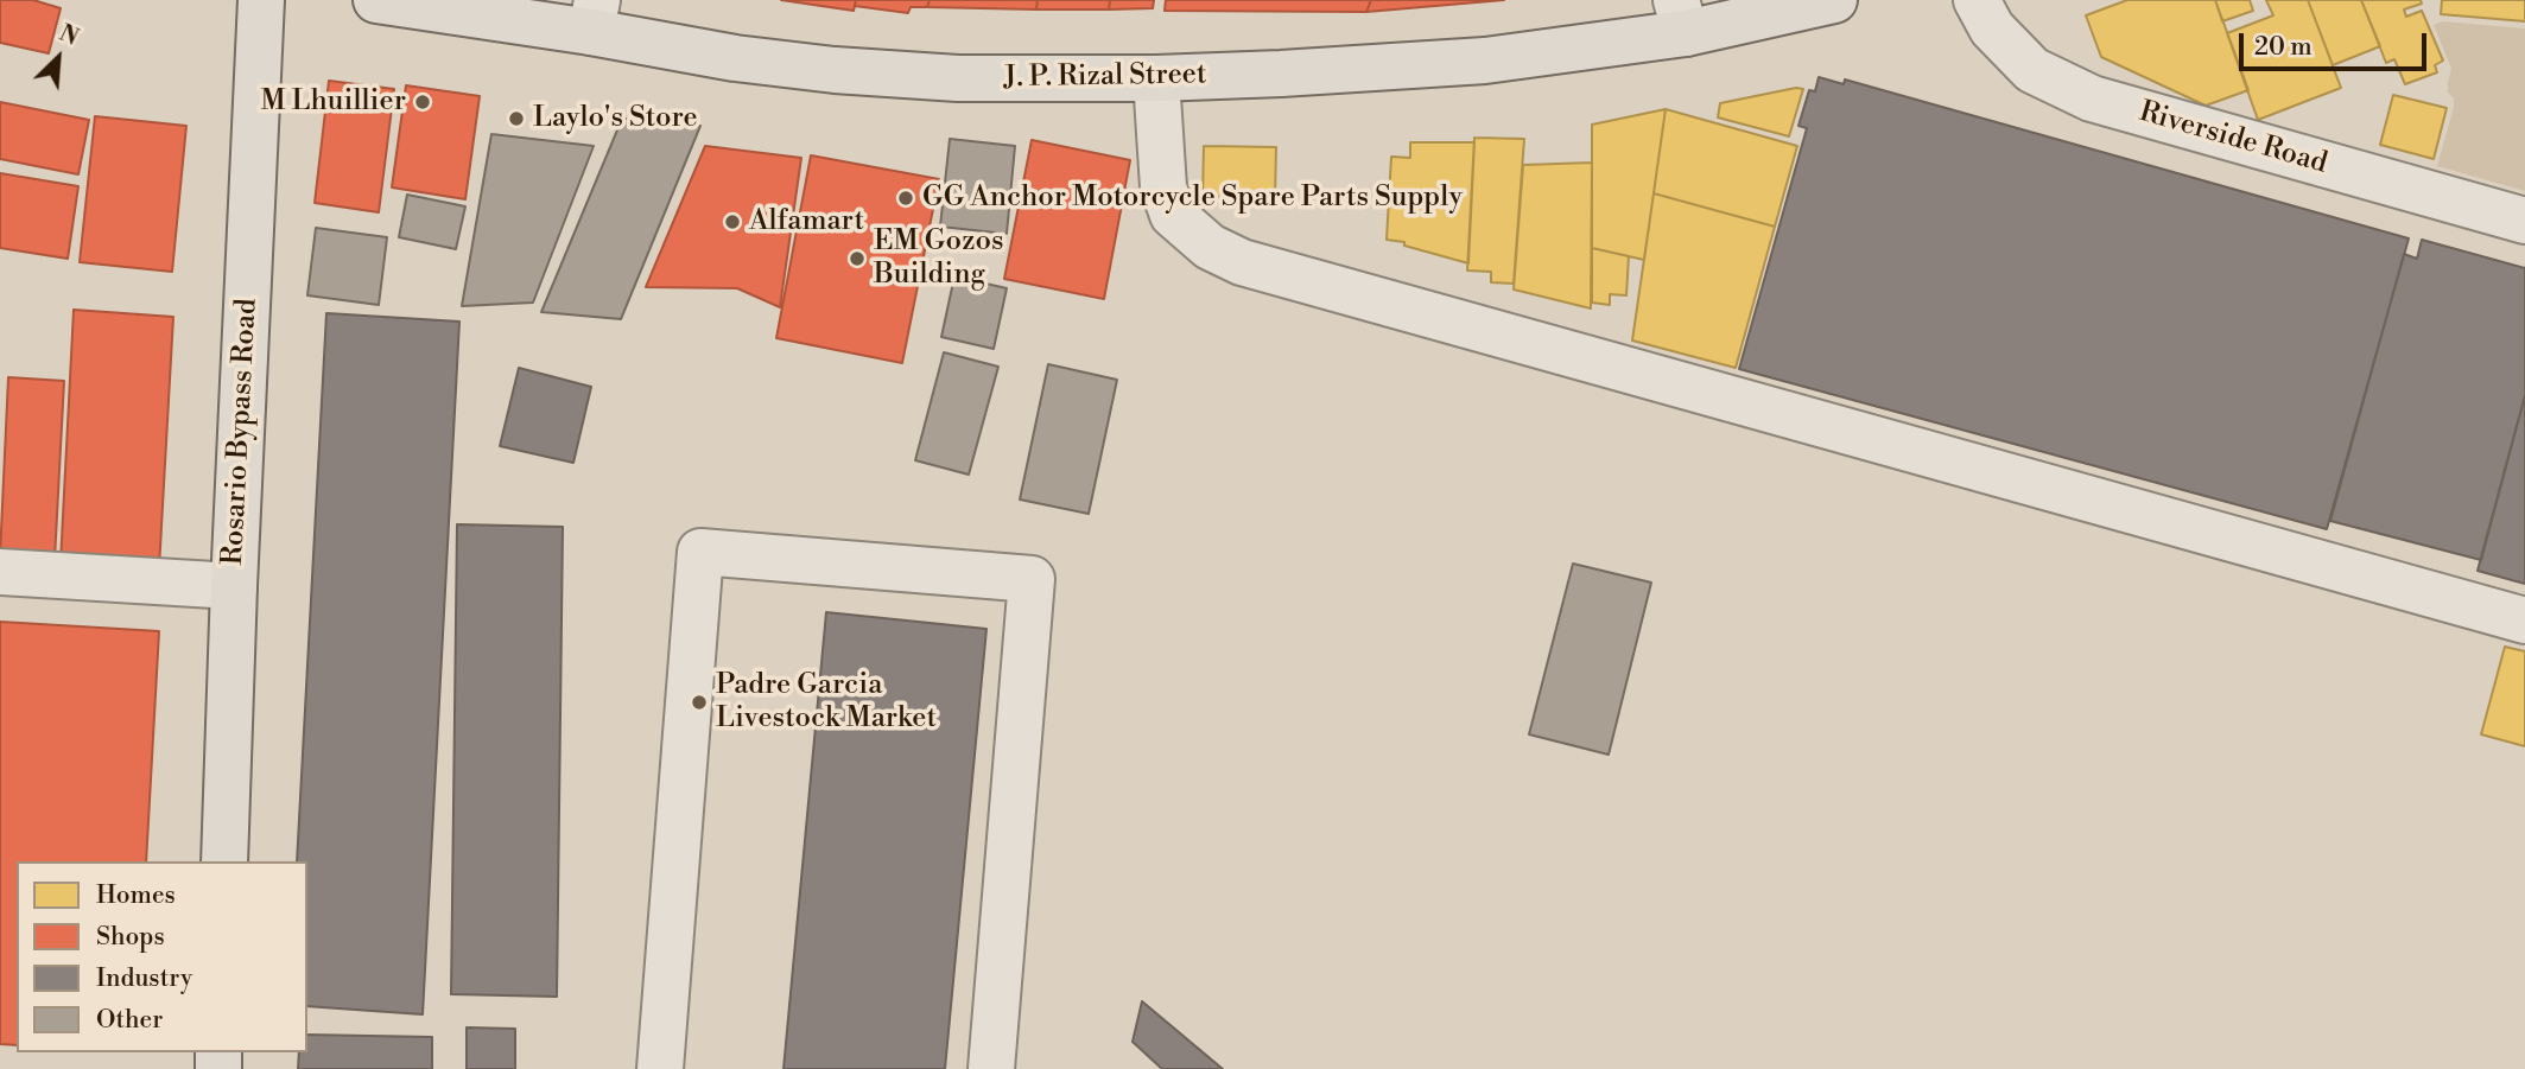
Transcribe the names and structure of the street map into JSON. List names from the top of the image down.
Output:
{
  "streets": {
    "main road": ["J. P. Rizal Street", "Rosario Bypass Road"],
    "street": ["Riverside Road"]
  },
  "places": [
    "M Lhuillier",
    "Laylo's Store",
    "GG Anchor Motorcycle Spare Parts Supply",
    "Alfamart",
    "EM Gozos Building",
    "Padre Garcia Livestock Market"
  ],
  "legend": [
    "Homes",
    "Shops",
    "Industry",
    "Other"
  ],
  "scale_bar": "20 m",
  "north": "top right"
}
